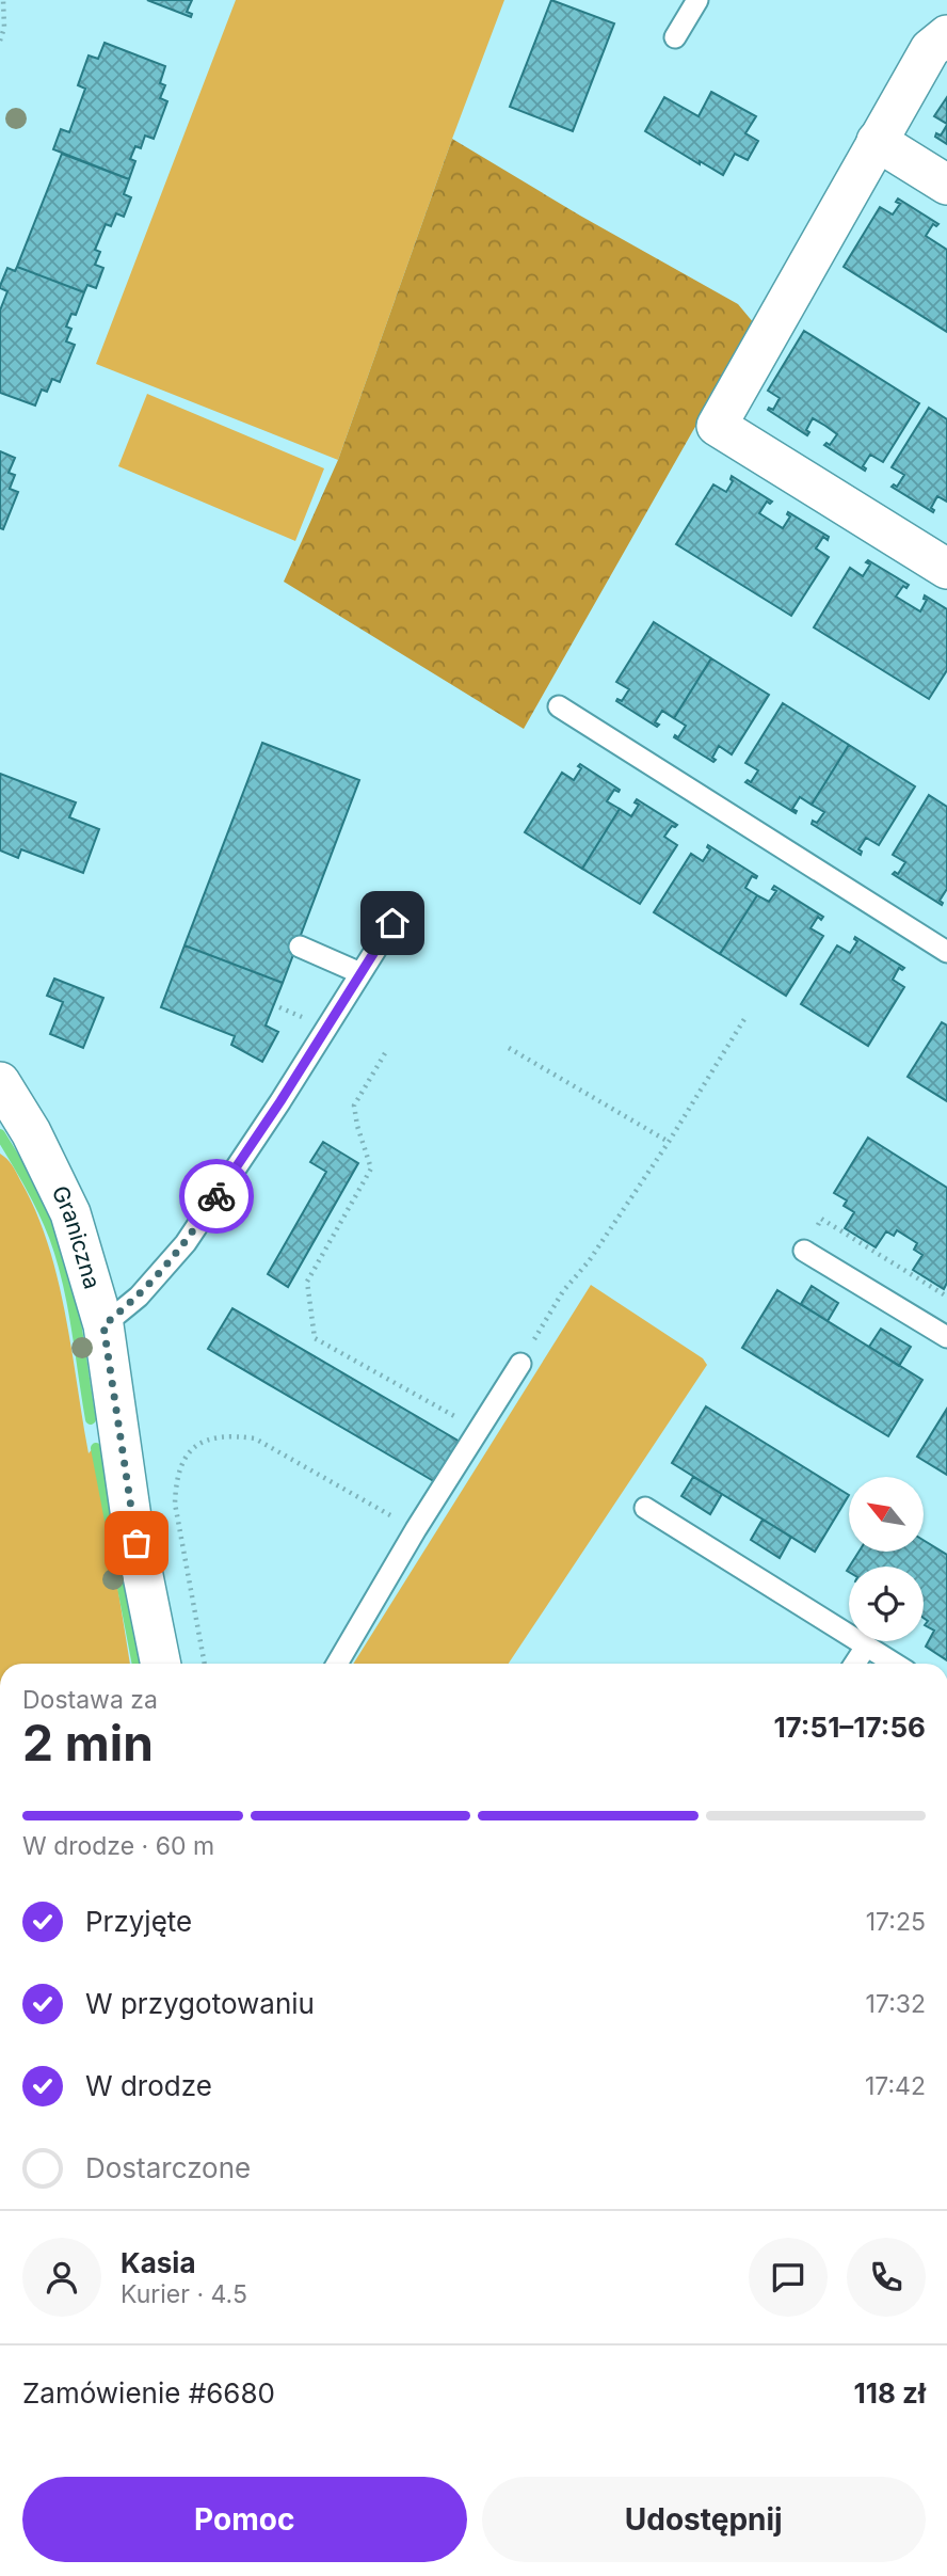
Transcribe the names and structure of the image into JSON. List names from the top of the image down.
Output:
{
  "streets": {
    "street": ["Graniczna"]
  },
  "north": "top left",
  "page": {
    "heading": ["2 min", "Dostawa za", "17:51–17:56"],
    "panel": [
      "Kasia",
      "Kurier · 4.5",
      "Zamówienie #6680",
      "118 zł"
    ],
    "bar": "W drodze · 60 m",
    "list": [
      ["Przyjęte", "17:25"],
      ["W przygotowaniu", "17:32"],
      ["W drodze", "17:42"],
      "Dostarczone"
    ],
    "buttons": ["Pomoc", "Udostępnij"]
  }
}
